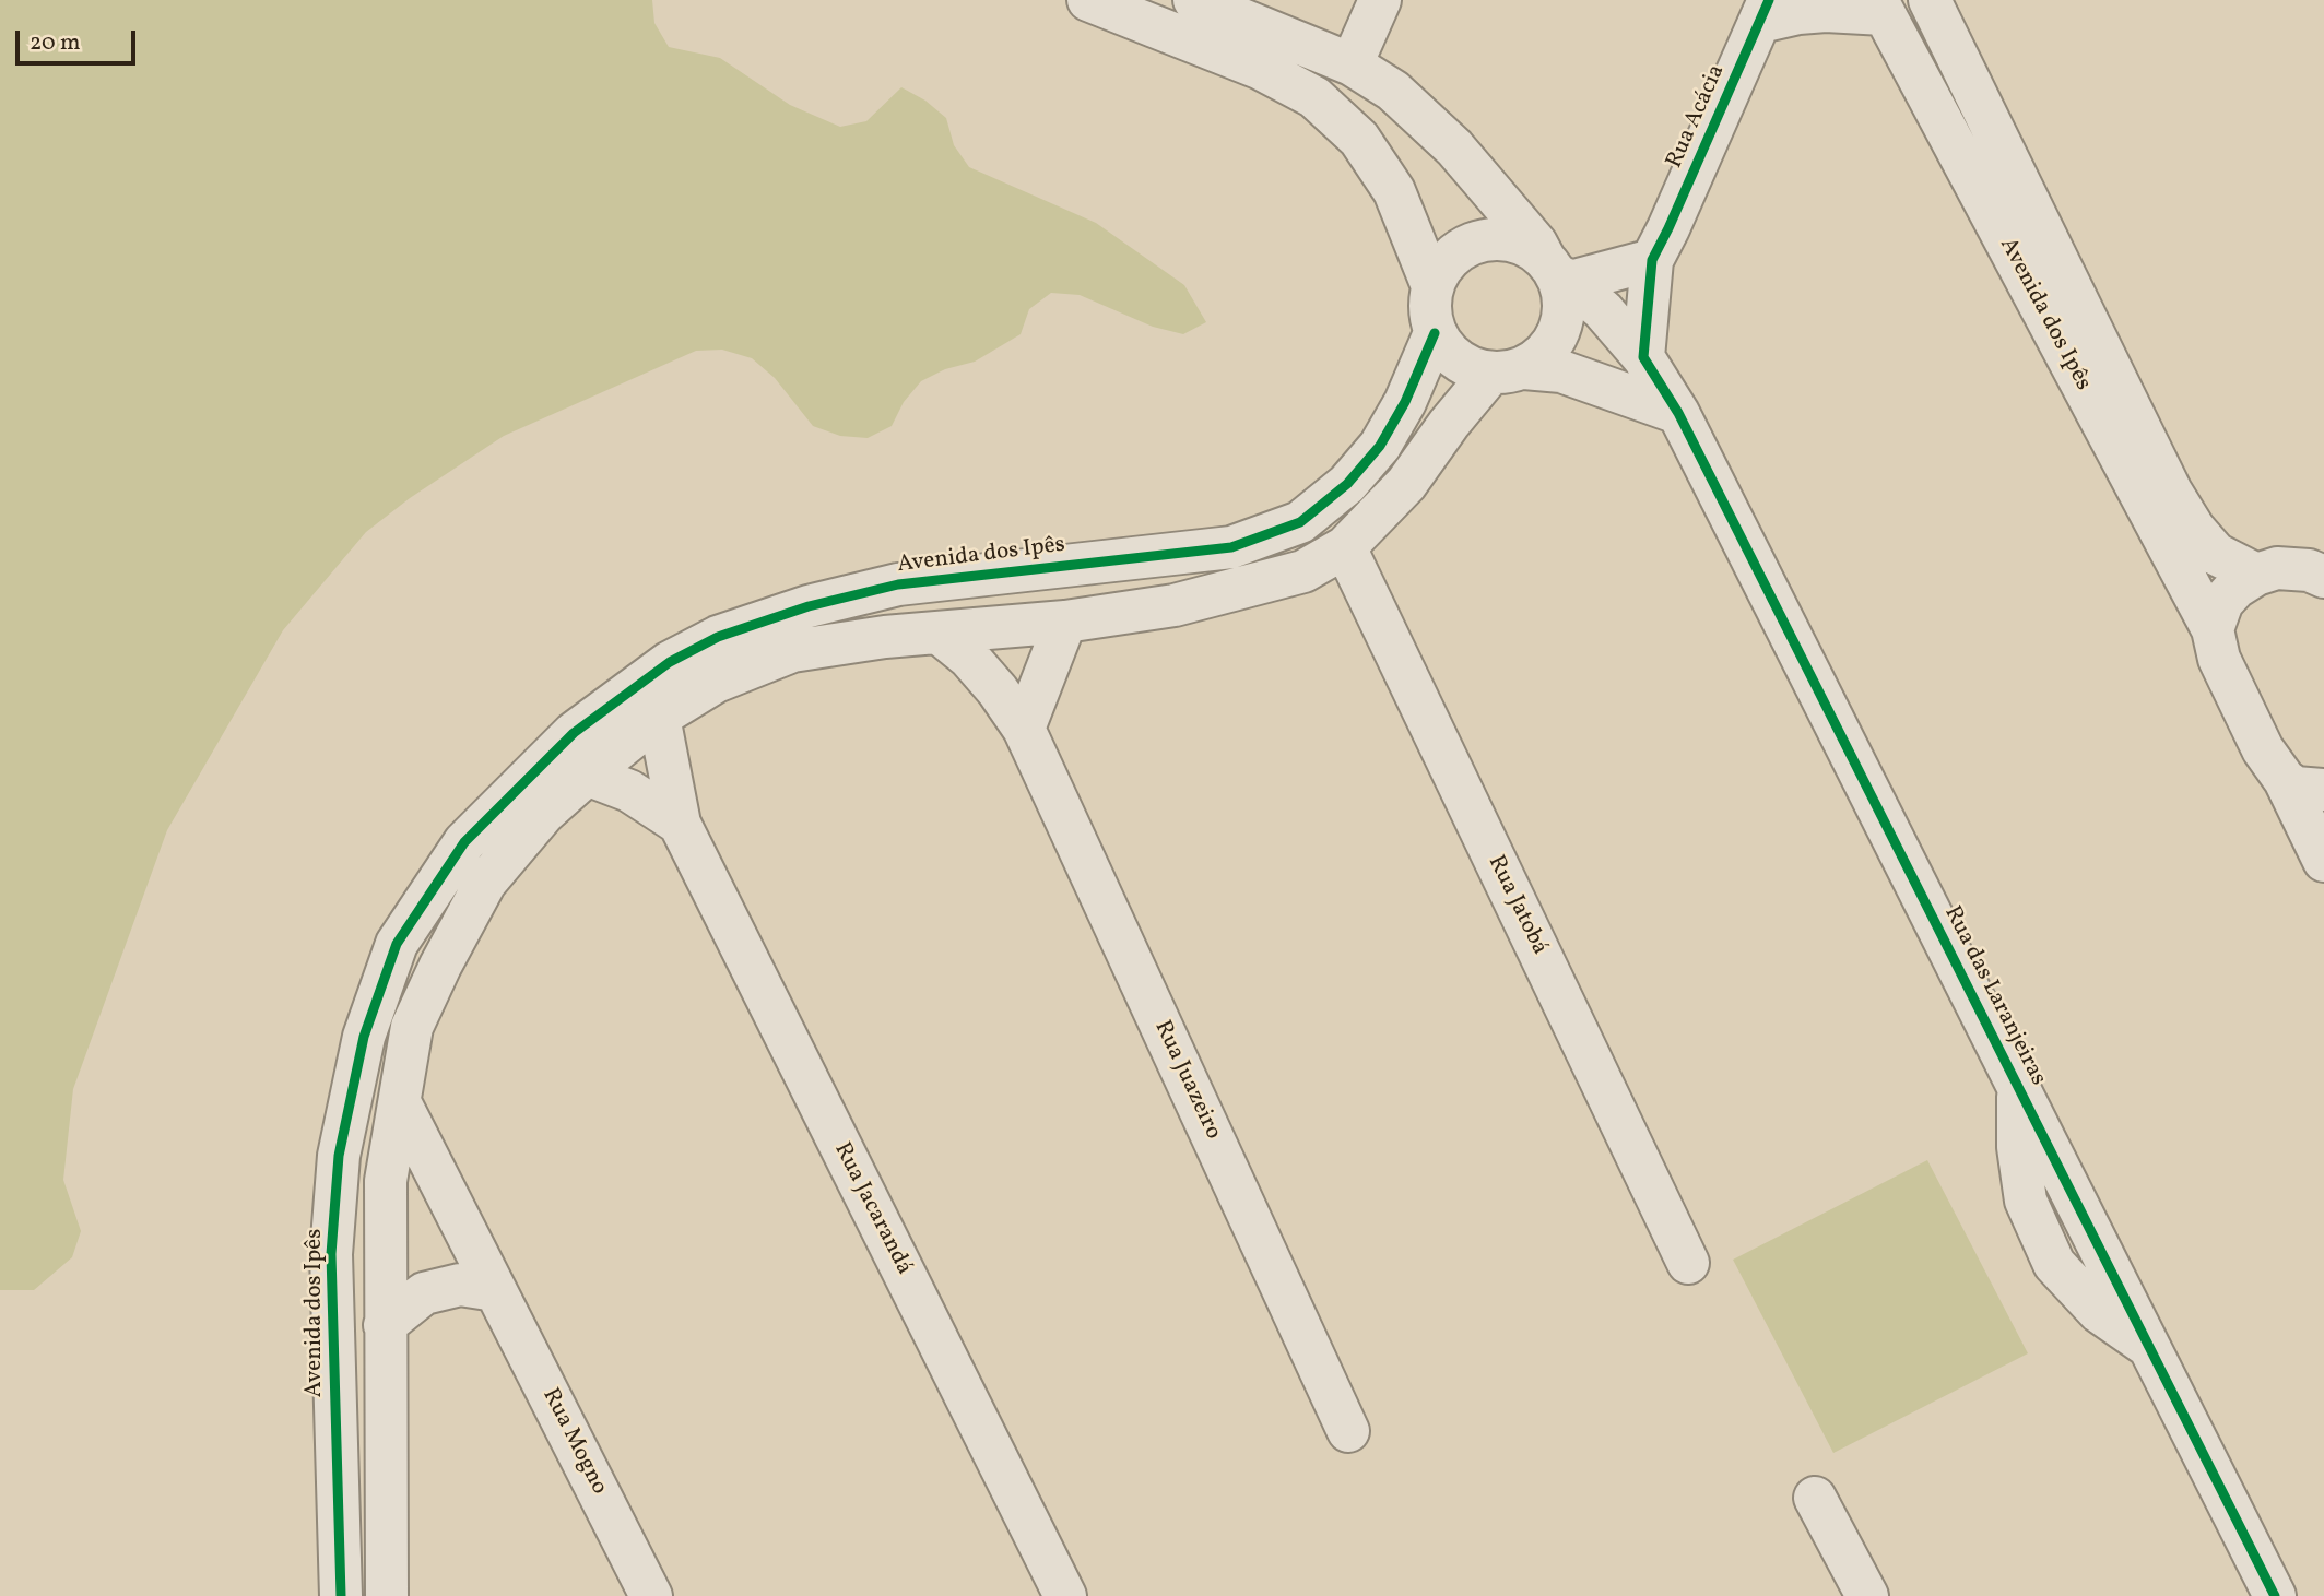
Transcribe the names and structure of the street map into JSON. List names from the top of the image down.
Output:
{
  "streets": {
    "street": [
      "Rua Acácia",
      "Avenida dos Ipês",
      "Rua Jatobá",
      "Rua das Laranjeiras",
      "Rua Juazeiro",
      "Rua Jacarandá",
      "Rua Mogno"
    ]
  },
  "crossings": [
    ["Rua Acácia", "Rua das Laranjeiras"],
    ["Avenida dos Ipês", "Rua das Laranjeiras"]
  ],
  "scale_bar": "20 m"
}
